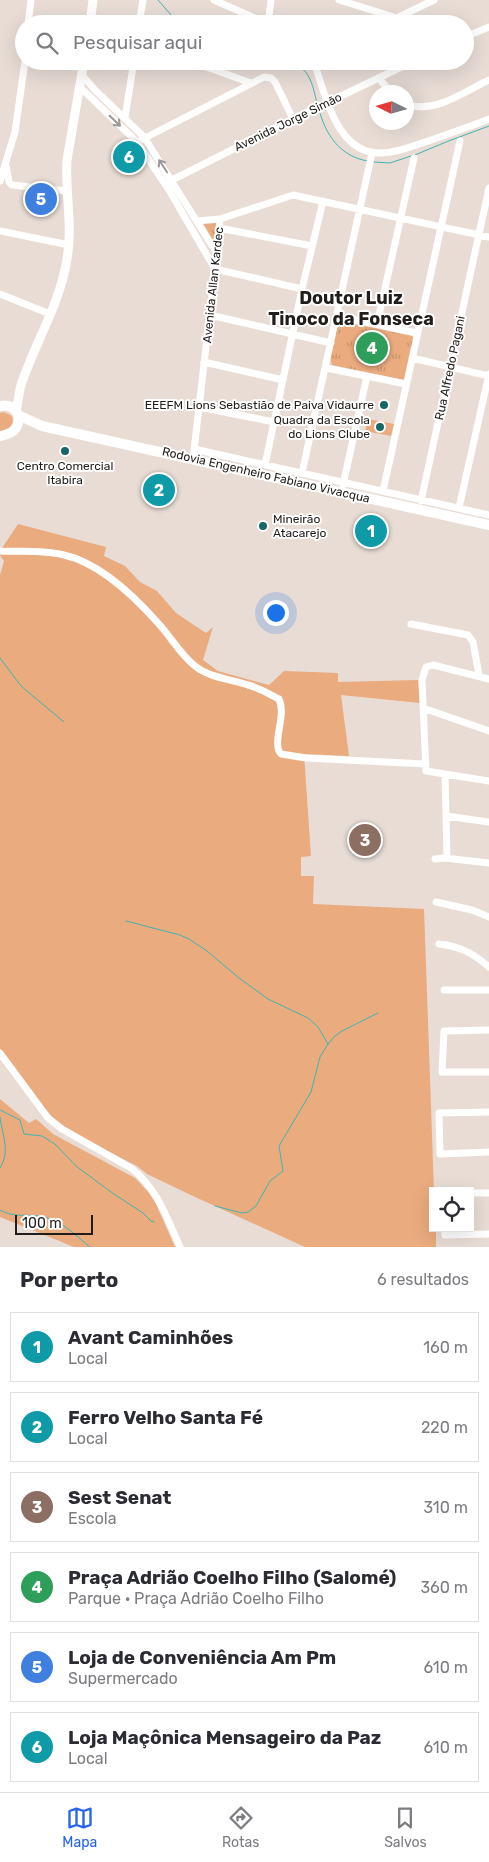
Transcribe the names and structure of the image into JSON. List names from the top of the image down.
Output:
{
  "streets": {
    "highway": ["Rodovia Engenheiro Fabiano Vivacqua"],
    "street": ["Avenida Jorge Simão", "Avenida Allan Kardec", "Rua Alfredo Pagani"]
  },
  "crossings": [
    ["Avenida Allan Kardec", "Rua Alfredo Pagani"],
    ["Avenida Allan Kardec", "Rodovia Engenheiro Fabiano Vivacqua"]
  ],
  "districts": ["Doutor Luiz Tinoco da Fonseca"],
  "places": [
    "EEEFM Lions Sebastião de Paiva Vidaurre",
    "Quadra da Escola do Lions Clube",
    "Centro Comercial Itabira",
    "Mineirão Atacarejo"
  ],
  "scale_bar": "100 m",
  "north": "left",
  "page": {
    "search": "Pesquisar aqui",
    "pins": [
      "6",
      "5",
      "4",
      "2",
      "1",
      "3"
    ],
    "scale": "100 m",
    "heading": ["Por perto", "6 resultados"],
    "list": [
      {
        "mark": "1",
        "name": "Avant Caminhões",
        "note": "Local",
        "value": "160 m"
      },
      {
        "mark": "2",
        "name": "Ferro Velho Santa Fé",
        "note": "Local",
        "value": "220 m"
      },
      {
        "mark": "3",
        "name": "Sest Senat",
        "note": "Escola",
        "value": "310 m"
      },
      {
        "mark": "4",
        "name": "Praça Adrião Coelho Filho (Salomé)",
        "note": "Parque · Praça Adrião Coelho Filho",
        "value": "360 m"
      },
      {
        "mark": "5",
        "name": "Loja de Conveniência Am Pm",
        "note": "Supermercado",
        "value": "610 m"
      },
      {
        "mark": "6",
        "name": "Loja Maçônica Mensageiro da Paz",
        "note": "Local",
        "value": "610 m"
      }
    ],
    "nav": ["Mapa", "Rotas", "Salvos"]
  }
}
